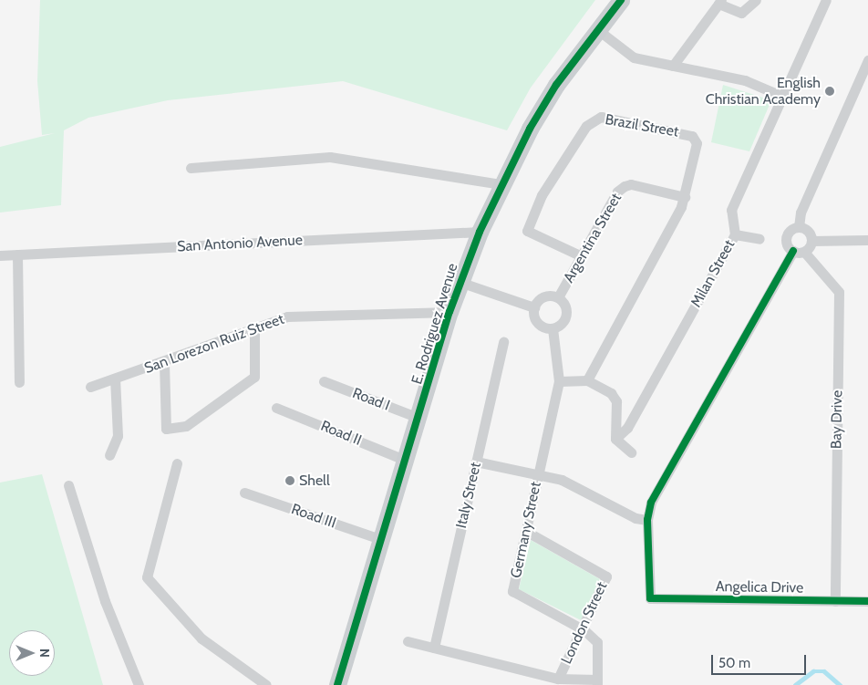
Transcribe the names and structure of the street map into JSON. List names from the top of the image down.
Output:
{
  "streets": {
    "main road": ["E. Rodriguez Avenue"],
    "street": [
      "Brazil Street",
      "Argentina Street",
      "San Antonio Avenue",
      "Milan Street",
      "San Lorezon Ruiz Street",
      "Road I",
      "Bay Drive",
      "Road II",
      "Italy Street",
      "Road III",
      "Germany Street",
      "Angelica Drive",
      "London Street"
    ]
  },
  "crossings": [
    ["Brazil Street", "Argentina Street"],
    ["Argentina Street", "Germany Street"],
    ["San Antonio Avenue", "E. Rodriguez Avenue"],
    ["E. Rodriguez Avenue", "San Lorezon Ruiz Street"],
    ["E. Rodriguez Avenue", "Road I"],
    ["E. Rodriguez Avenue", "Road II"],
    ["E. Rodriguez Avenue", "Road III"],
    ["Bay Drive", "Angelica Drive"],
    ["Germany Street", "London Street"]
  ],
  "places": ["English Christian Academy", "Shell"],
  "scale_bar": "50 m",
  "north": "right"
}
